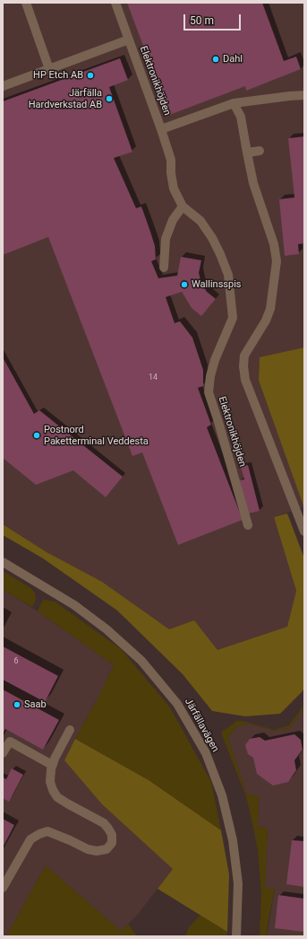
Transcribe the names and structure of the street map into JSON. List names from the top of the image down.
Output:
{
  "streets": {
    "street": ["Elektronikhöjden", "Järfällavägen"]
  },
  "places": [
    "Dahl",
    "HP Etch AB",
    "Järfälla Hardverkstad AB",
    "Wallinsspis",
    "Postnord Paketterminal Veddesta",
    "Saab"
  ],
  "house_numbers": ["14", "6"],
  "scale_bar": "50 m"
}
